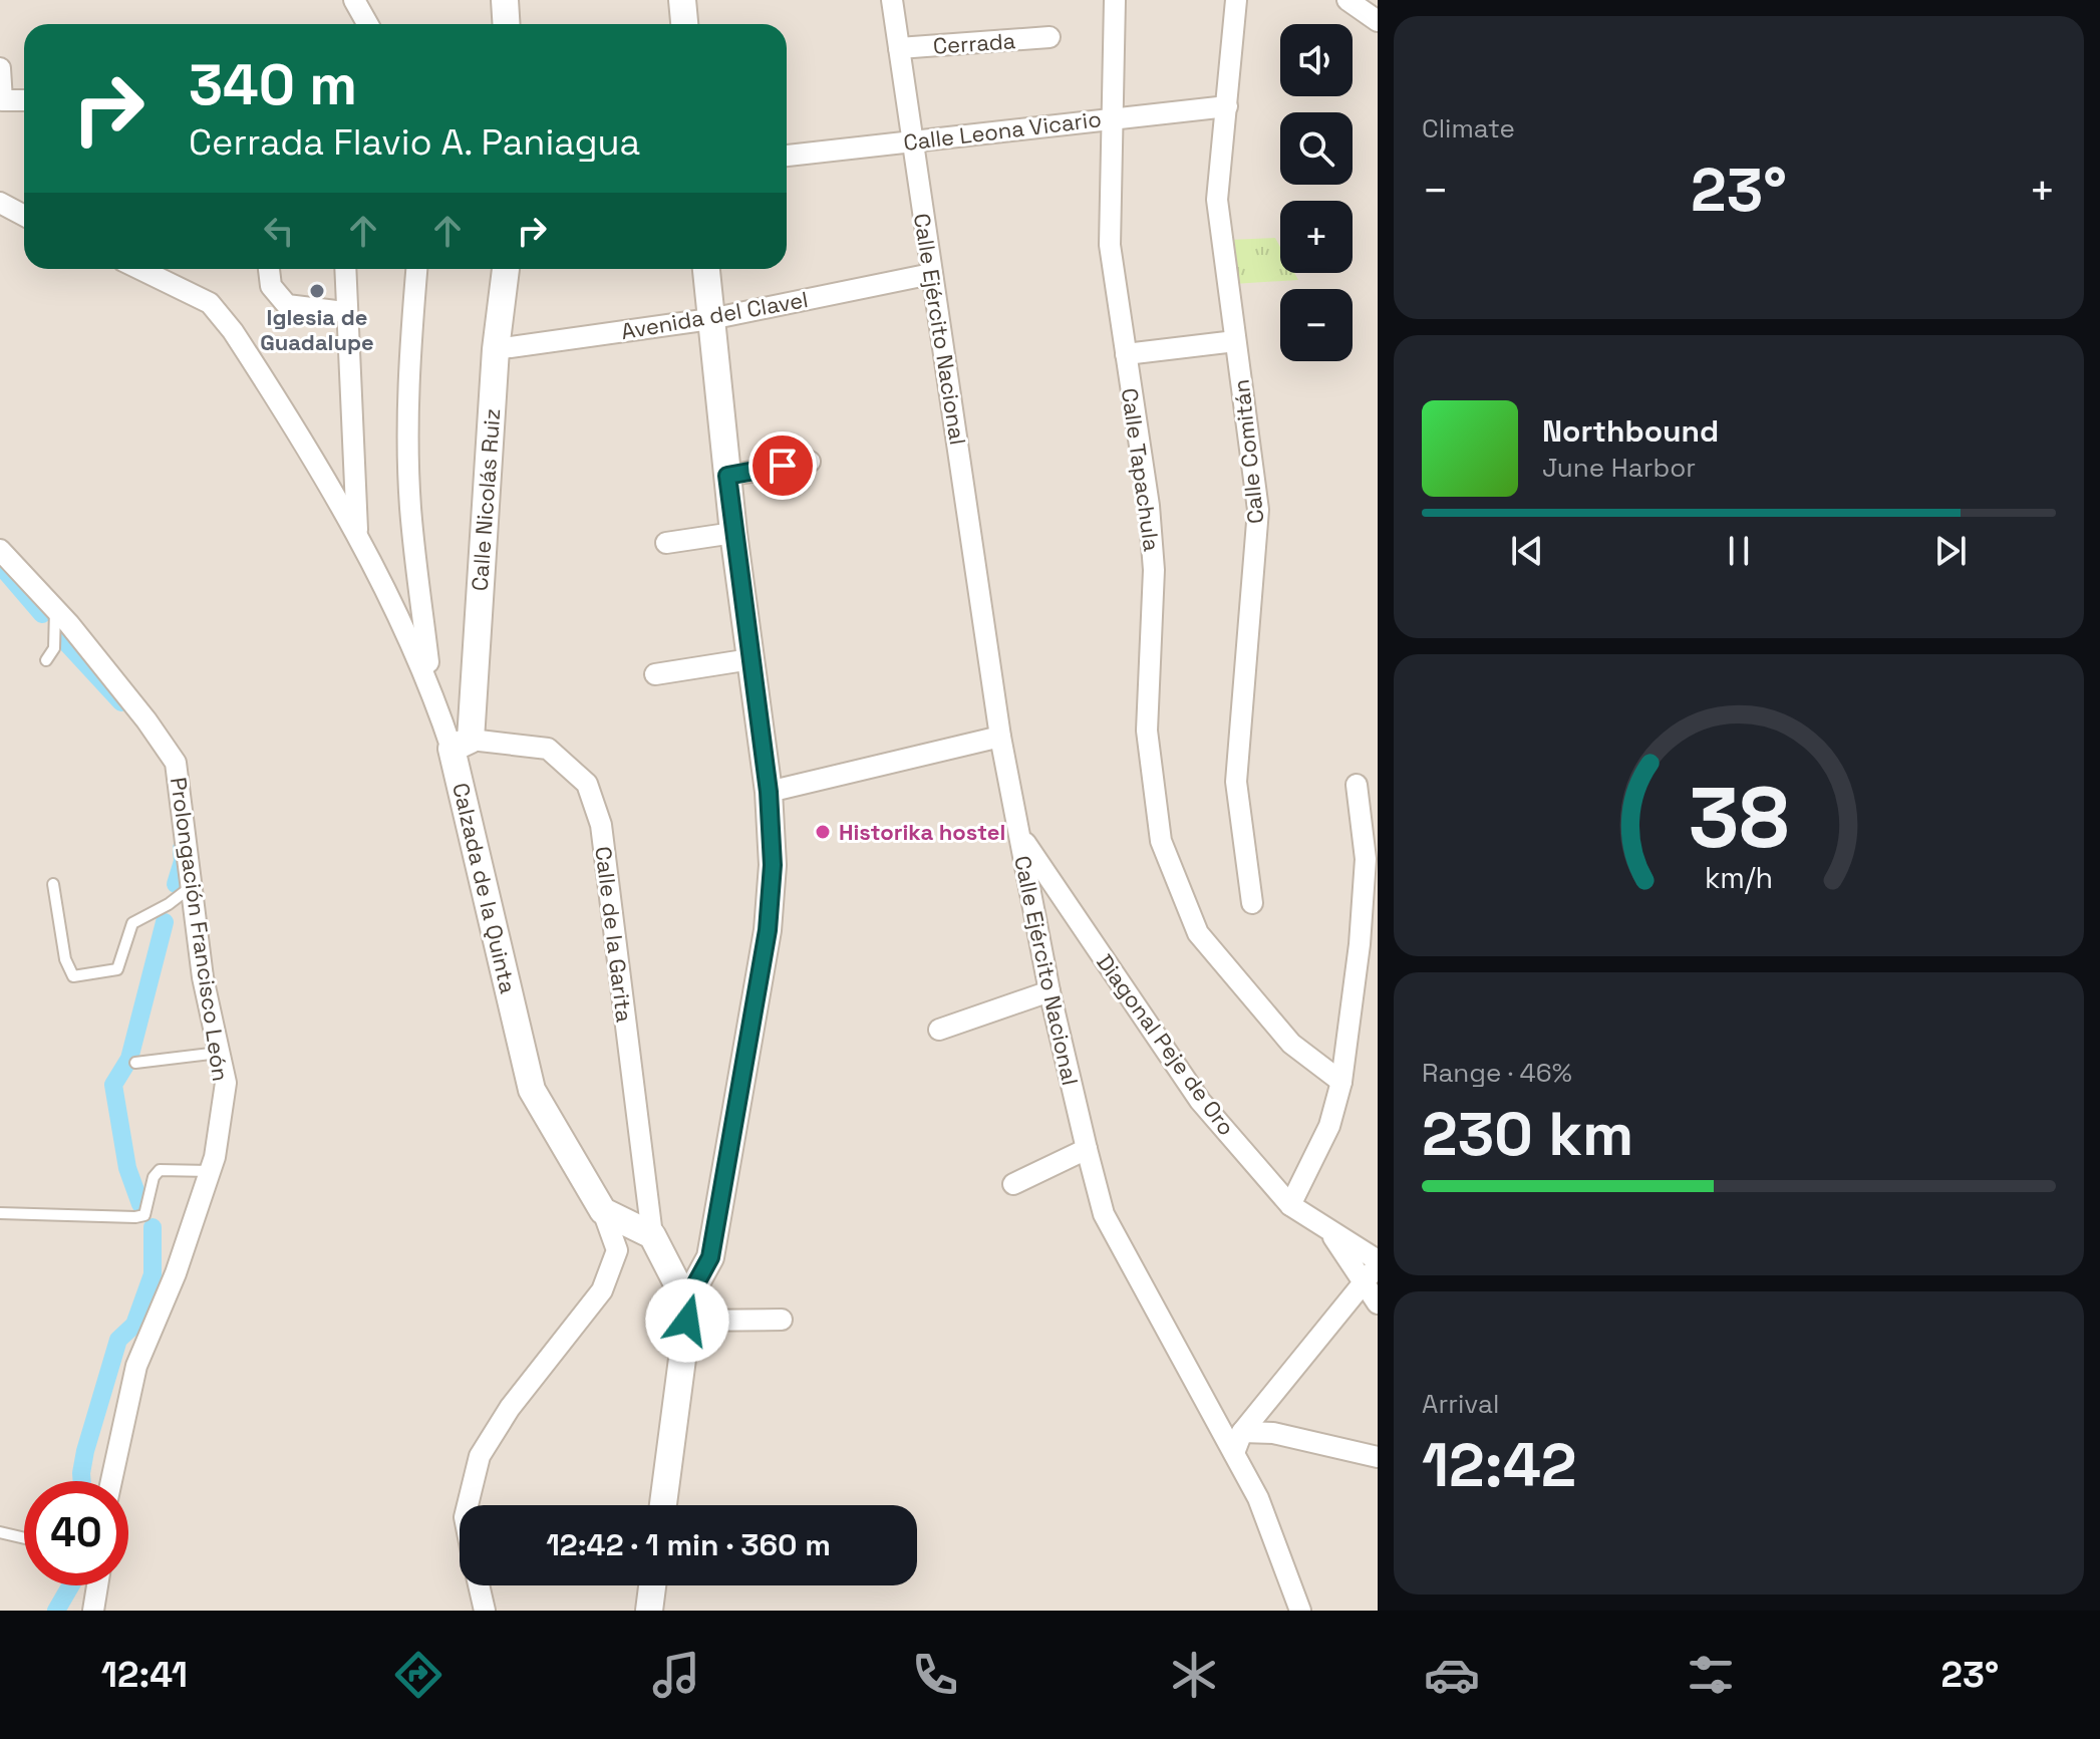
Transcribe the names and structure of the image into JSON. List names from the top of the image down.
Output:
{
  "streets": {
    "street": [
      "Cerrada",
      "Calle Leona Vicario",
      "Avenida del Clavel",
      "Calle Ejército Nacional",
      "Calle Comitán",
      "Calle Tapachula",
      "Calle Nicolás Ruiz",
      "Calzada de la Quinta",
      "Prolongación Francisco León",
      "Calle de la Garita",
      "Diagonal Peje de Oro"
    ]
  },
  "crossings": [
    ["Cerrada", "Calle Ejército Nacional"],
    ["Calle Leona Vicario", "Calle Ejército Nacional"],
    ["Calle Leona Vicario", "Calle Comitán"],
    ["Calle Leona Vicario", "Calle Tapachula"],
    ["Avenida del Clavel", "Calle Ejército Nacional"],
    ["Avenida del Clavel", "Calle Nicolás Ruiz"],
    ["Calle Ejército Nacional", "Diagonal Peje de Oro"],
    ["Calle Nicolás Ruiz", "Calzada de la Quinta"],
    ["Calle Nicolás Ruiz", "Calle de la Garita"],
    ["Calzada de la Quinta", "Calle de la Garita"]
  ],
  "places": ["Iglesia de Guadalupe", "Historika hostel"],
  "page": {
    "tile": [
      "Climate",
      ["Range · 46%", "230 km"],
      ["Arrival", "12:42"]
    ],
    "map_buttons": ["+", "−"],
    "turn": ["340 m", "Cerrada Flavio A. Paniagua"],
    "heat": ["−", "23°", "+"],
    "song": ["Northbound", "June Harbor"],
    "limit": "40",
    "trip": "12:42 · 1 min · 360 m",
    "tabs": ["12:41", "23°"],
    "gauge": ["38", "km/h"]
  }
}
